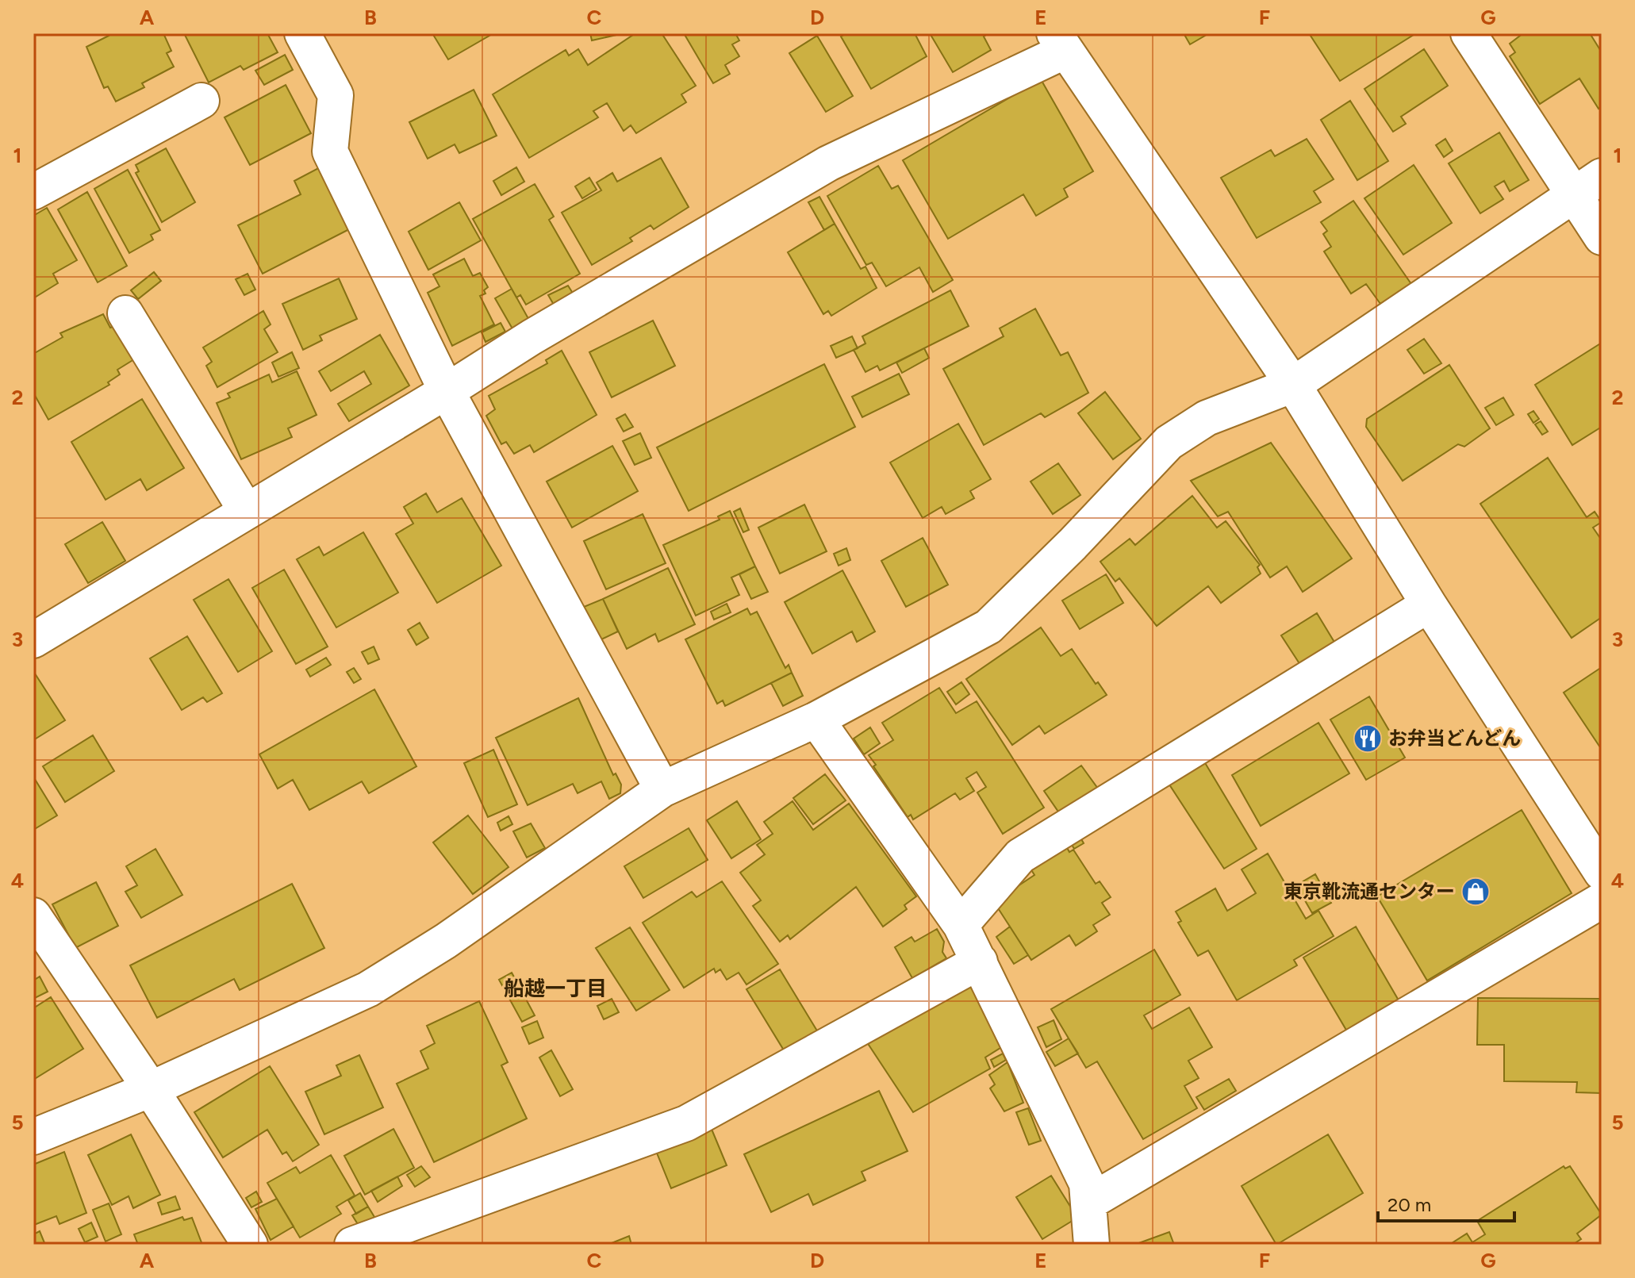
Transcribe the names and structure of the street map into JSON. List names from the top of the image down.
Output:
{
  "districts": ["船越一丁目"],
  "places": {
    "restaurant": ["お弁当どんどん"],
    "shop": ["東京靴流通センター"]
  },
  "scale_bar": "20 m",
  "grid": {
    "columns": [
      "A",
      "B",
      "C",
      "D",
      "E",
      "F",
      "G"
    ],
    "rows": [
      "1",
      "2",
      "3",
      "4",
      "5"
    ]
  }
}
